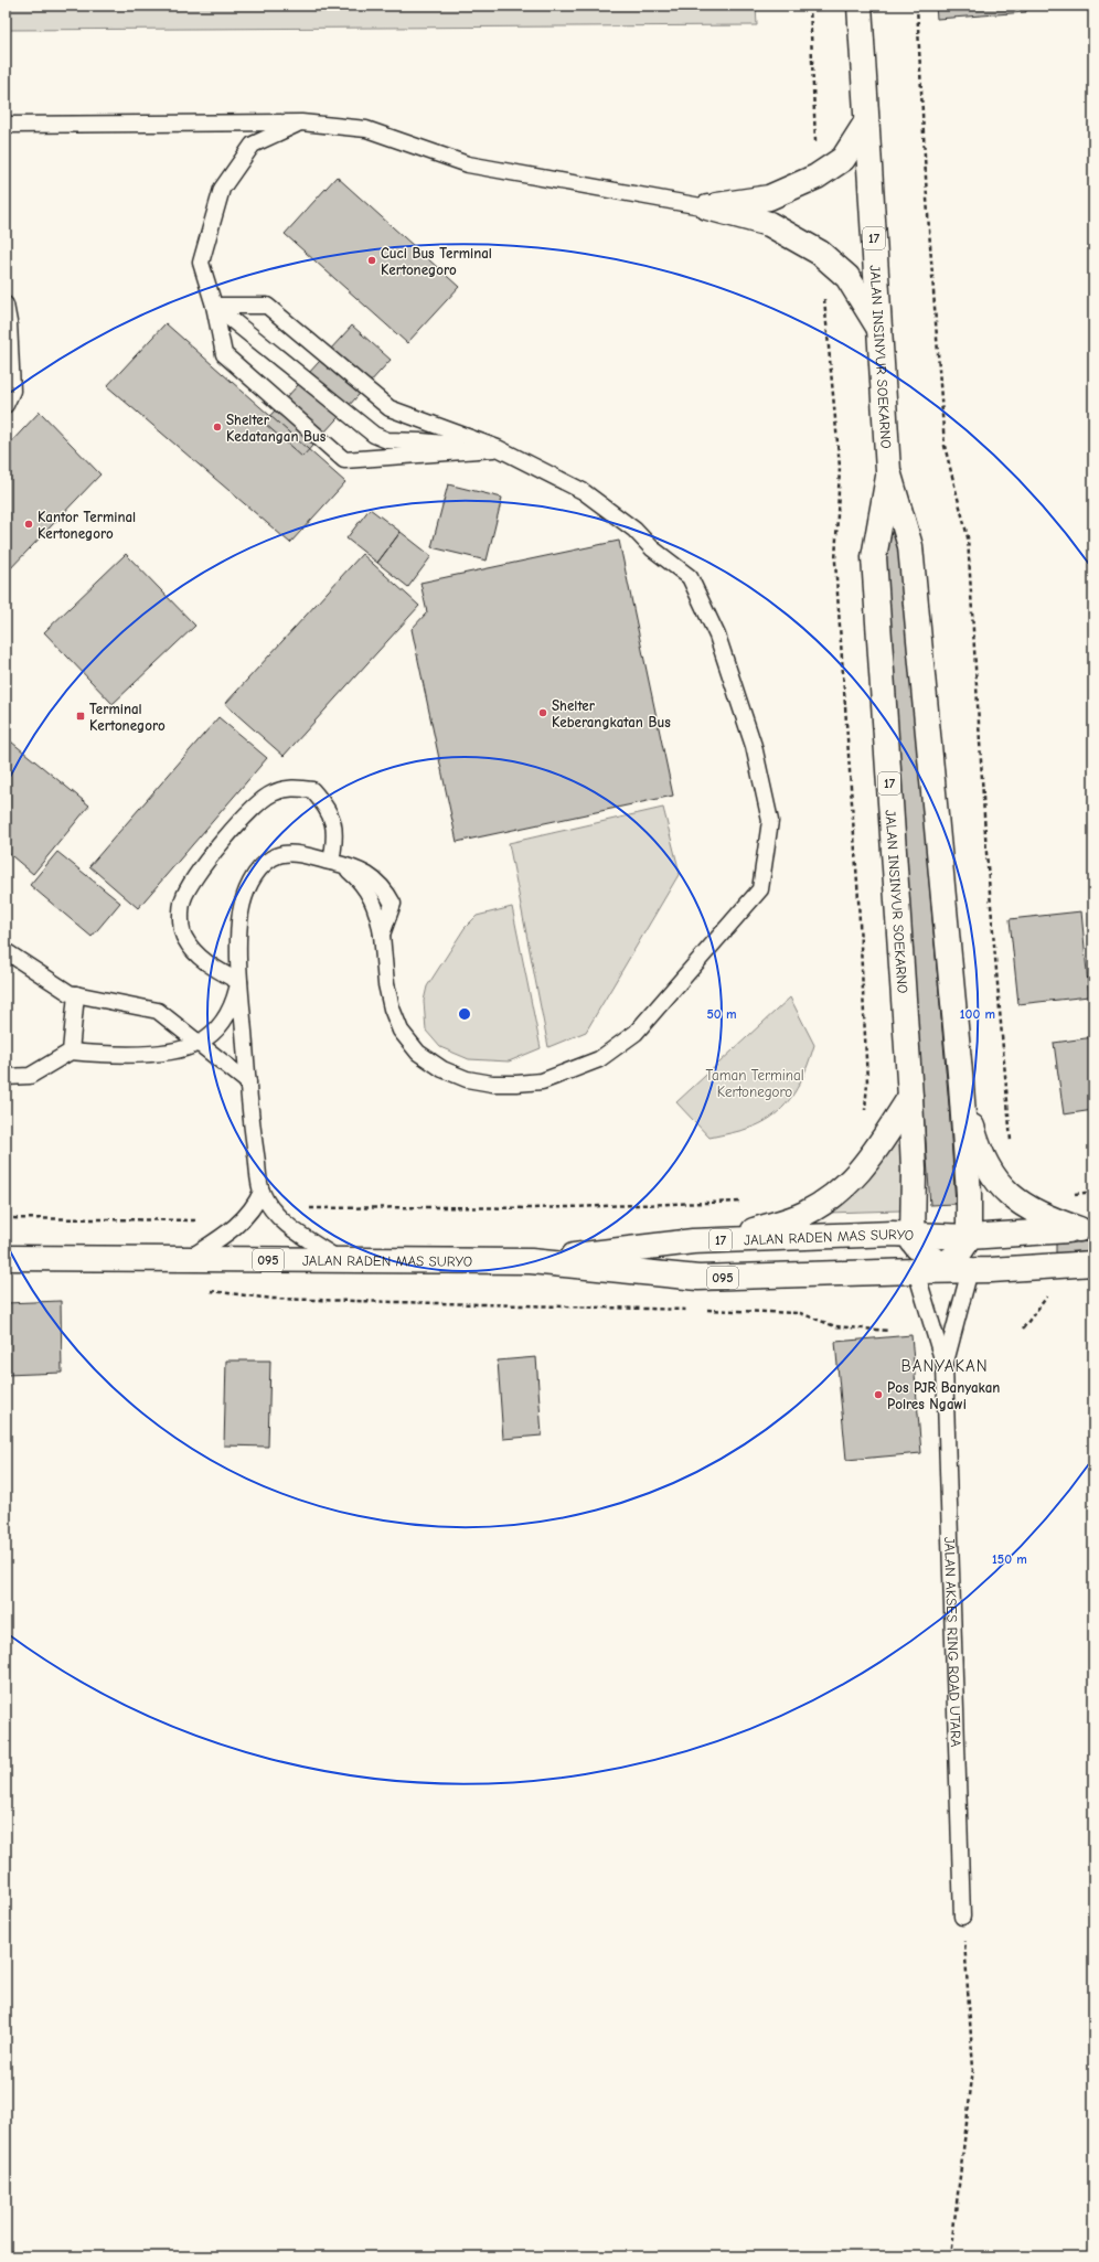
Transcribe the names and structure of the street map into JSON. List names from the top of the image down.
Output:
{
  "streets": {
    "main road": [
      "17",
      "JALAN INSINYUR SOEKARNO",
      "JALAN RADEN MAS SURYO",
      "095"
    ],
    "lane": ["JALAN AKSES RING ROAD UTARA"]
  },
  "crossings": [
    ["17", "JALAN INSINYUR SOEKARNO"],
    ["17", "JALAN RADEN MAS SURYO"],
    ["JALAN INSINYUR SOEKARNO", "JALAN RADEN MAS SURYO"],
    ["JALAN RADEN MAS SURYO", "095"]
  ],
  "districts": ["BANYAKAN"],
  "parks": ["Taman Terminal Kertonegoro"],
  "places": {
    "other": [
      "Cuci Bus Terminal Kertonegoro",
      "Shelter Kedatangan Bus",
      "Kantor Terminal Kertonegoro",
      "Shelter Keberangkatan Bus",
      "Pos PJR Banyakan Polres Ngawi"
    ],
    "transit": ["Terminal Kertonegoro"]
  },
  "rings": ["50 m", "100 m", "150 m"]
}
